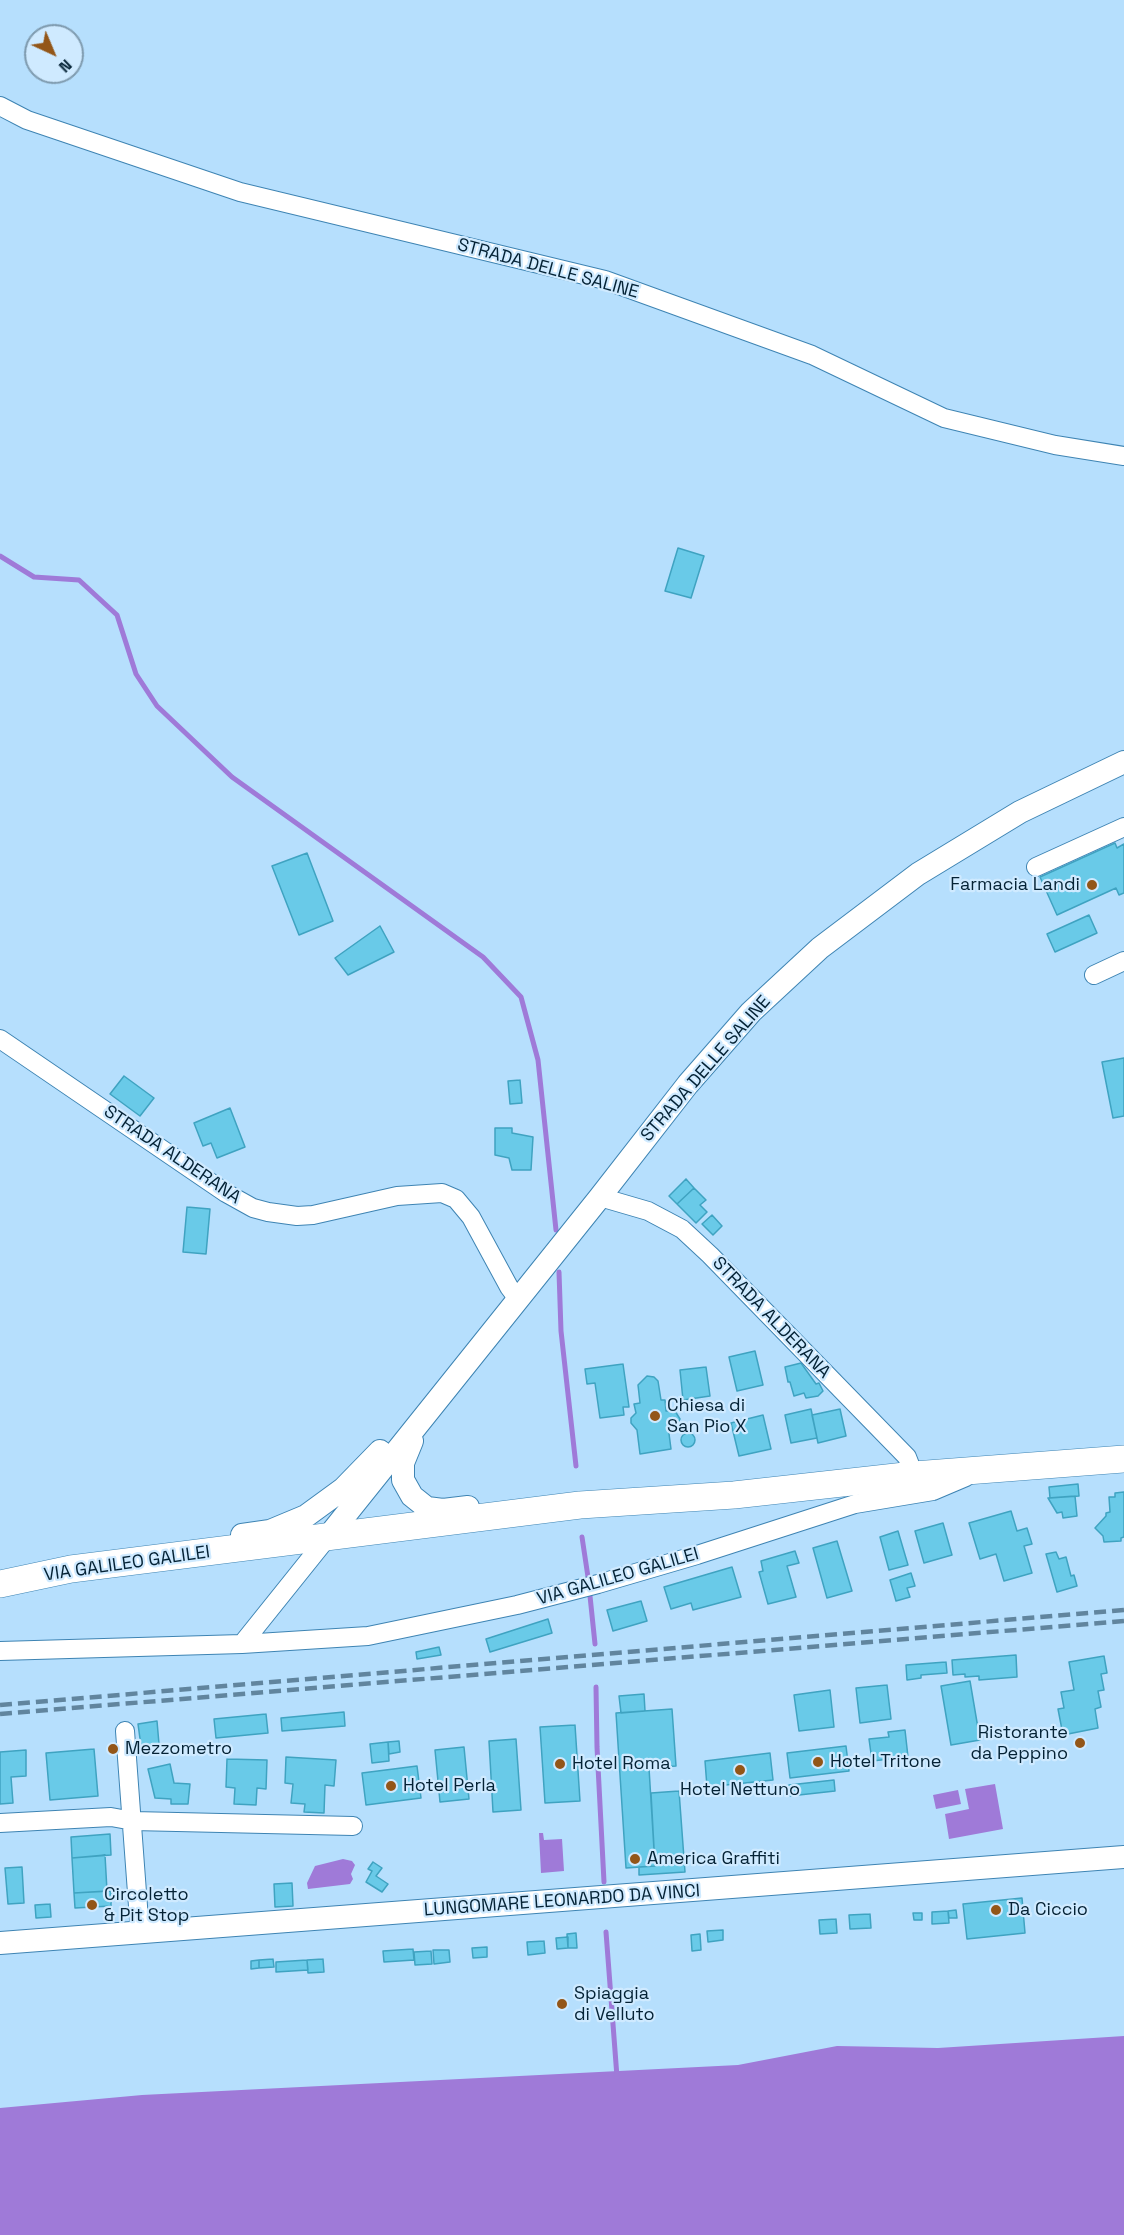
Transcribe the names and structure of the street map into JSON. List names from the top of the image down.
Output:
{
  "streets": {
    "main road": ["VIA GALILEO GALILEI"],
    "street": ["STRADA DELLE SALINE", "STRADA ALDERANA", "LUNGOMARE LEONARDO DA VINCI"]
  },
  "crossings": [
    ["STRADA DELLE SALINE", "STRADA ALDERANA"],
    ["STRADA DELLE SALINE", "VIA GALILEO GALILEI"],
    ["STRADA ALDERANA", "VIA GALILEO GALILEI"]
  ],
  "places": [
    "Farmacia Landi",
    "Chiesa di San Pio X",
    "Ristorante da Peppino",
    "Mezzometro",
    "Hotel Tritone",
    "Hotel Roma",
    "Hotel Nettuno",
    "Hotel Perla",
    "America Graffiti",
    "Circoletto & Pit Stop",
    "Da Ciccio",
    "Spiaggia di Velluto"
  ],
  "north": "bottom right"
}
